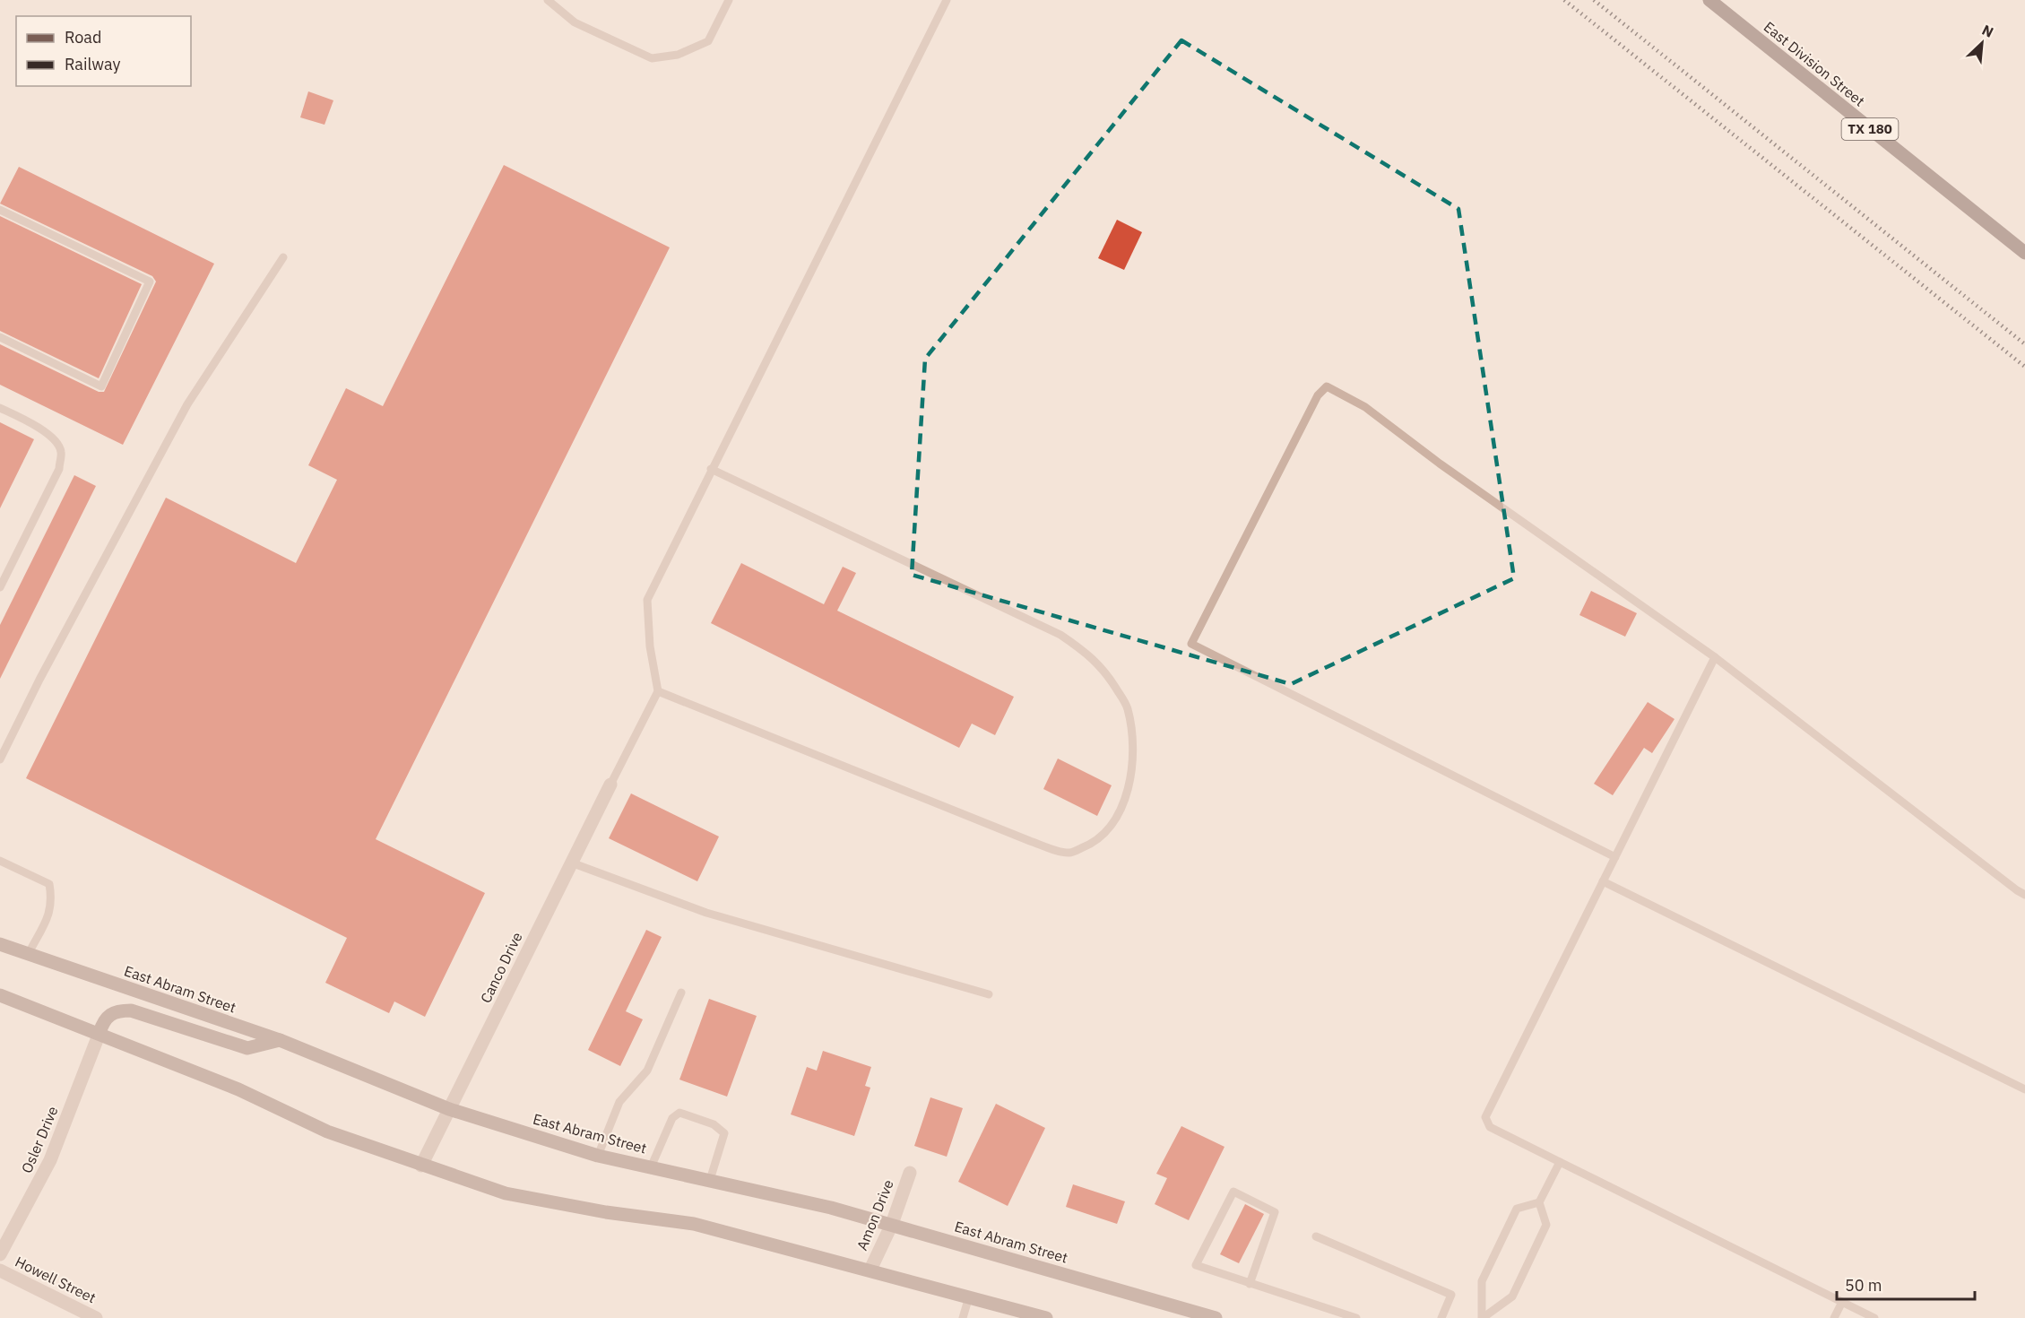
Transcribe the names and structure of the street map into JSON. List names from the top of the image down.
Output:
{
  "streets": {
    "main road": ["East Division Street", "TX 180", "East Abram Street"],
    "street": [
      "Canco Drive",
      "Osler Drive",
      "Amon Drive",
      "Howell Street"
    ]
  },
  "crossings": [
    ["Canco Drive", "East Abram Street"],
    ["East Abram Street", "Amon Drive"]
  ],
  "legend": ["Road", "Railway"],
  "scale_bar": "50 m",
  "north": "top right"
}
